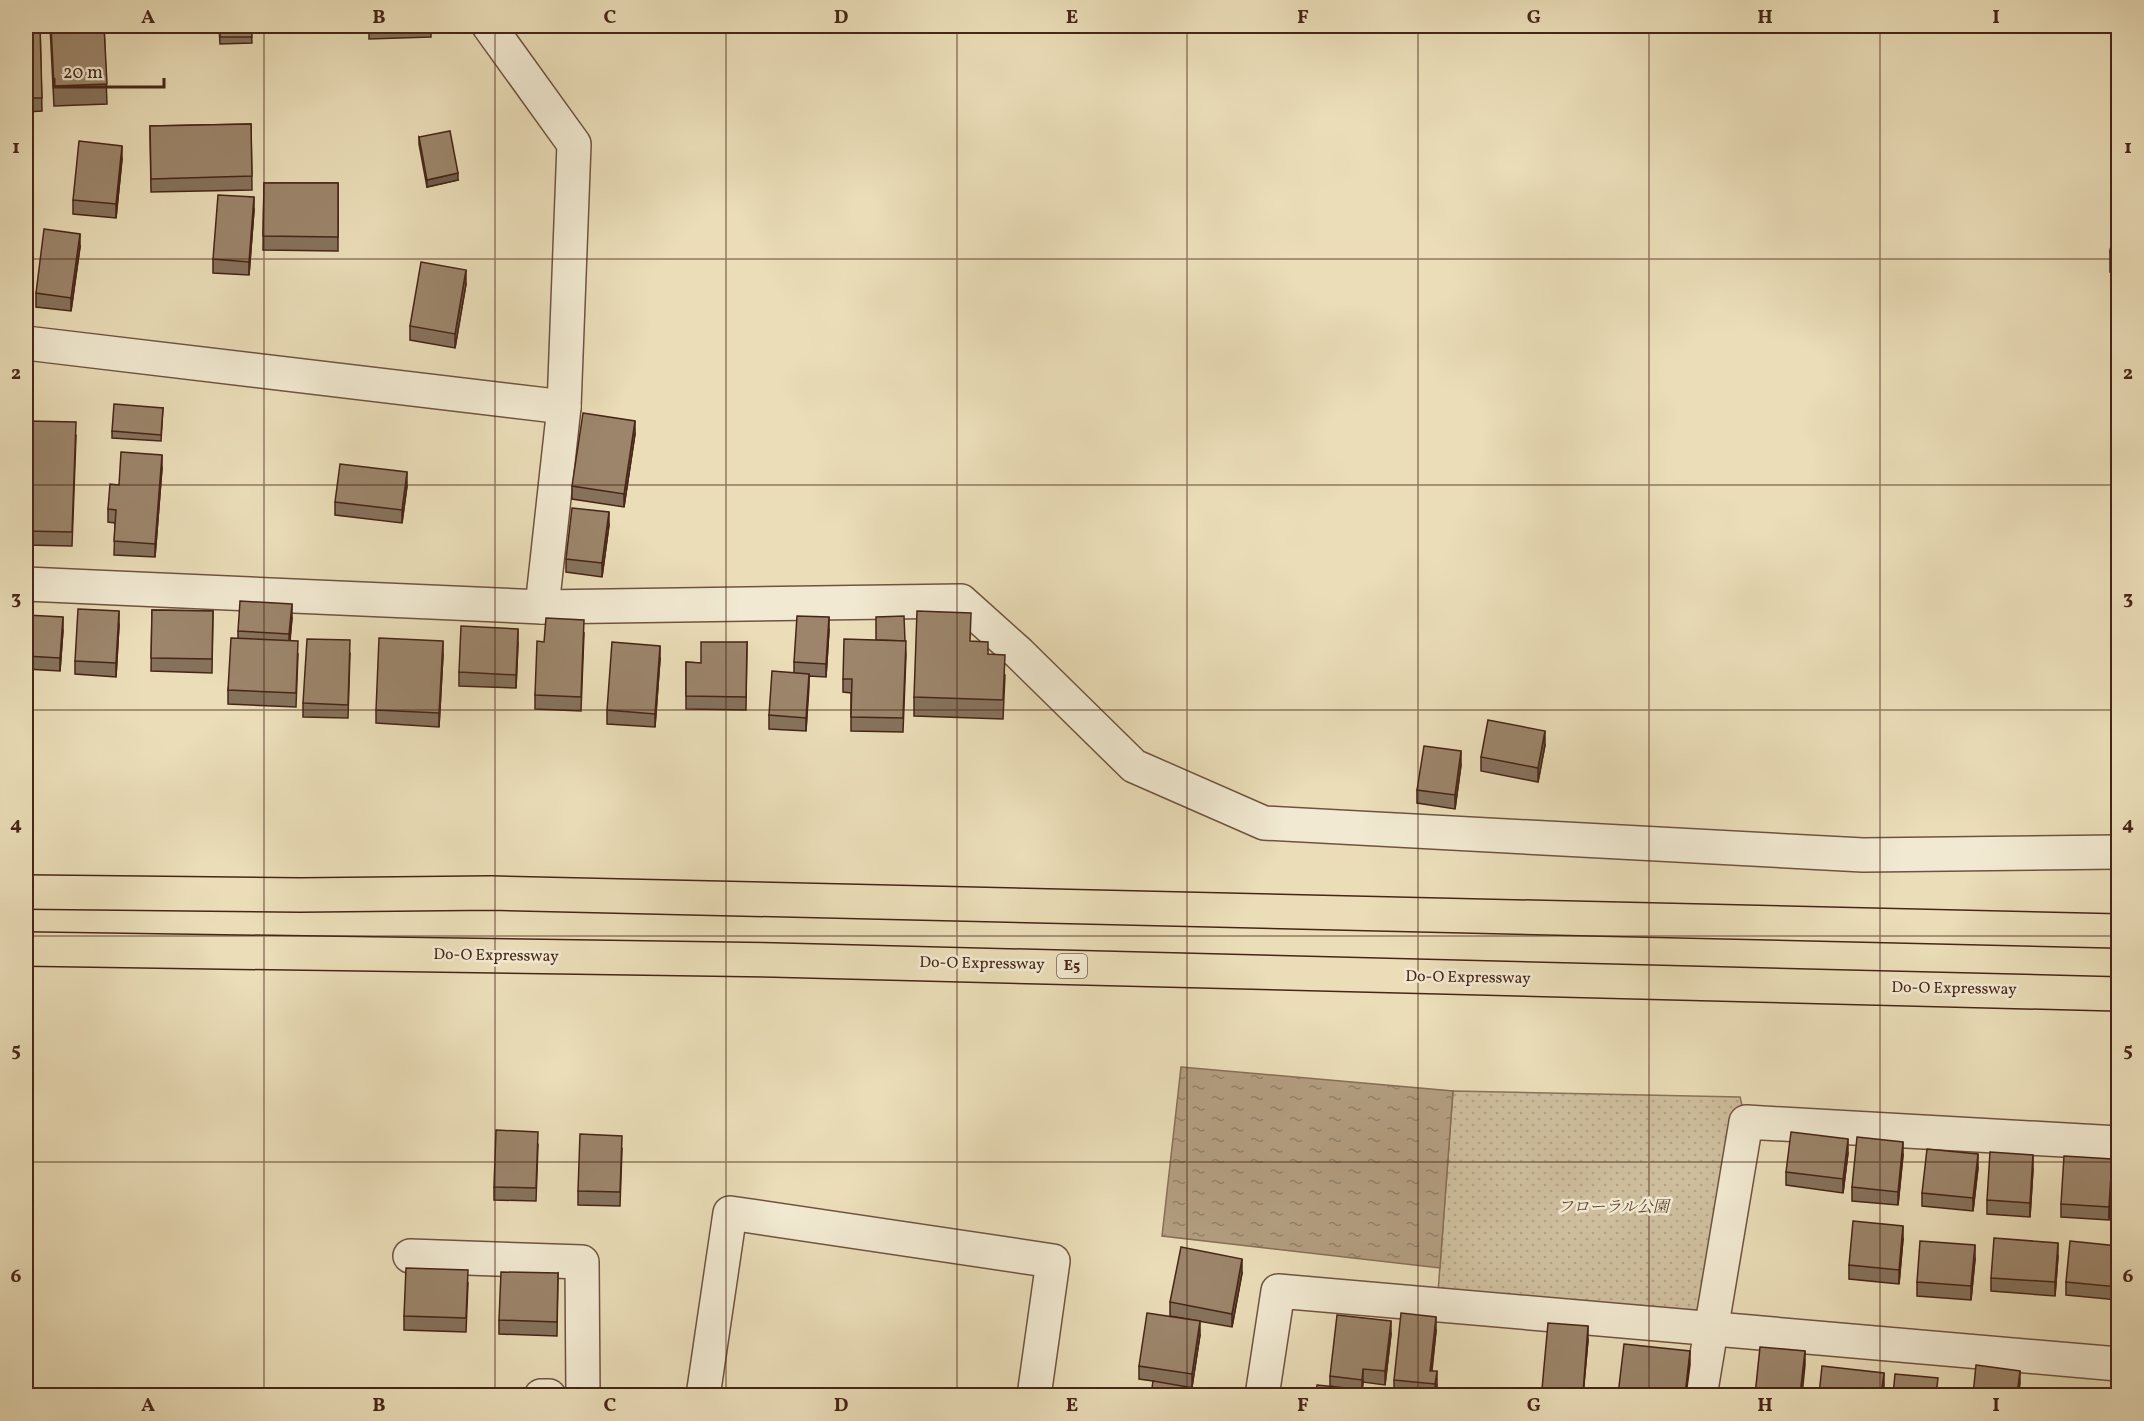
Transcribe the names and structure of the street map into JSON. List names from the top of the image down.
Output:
{
  "streets": {
    "highway": ["Do-O Expressway", "E5"]
  },
  "parks": ["フローラル公園"],
  "scale_bar": "20 m",
  "grid": {
    "columns": [
      "A",
      "B",
      "C",
      "D",
      "E",
      "F",
      "G",
      "H",
      "I"
    ],
    "rows": [
      "1",
      "2",
      "3",
      "4",
      "5",
      "6"
    ]
  }
}
